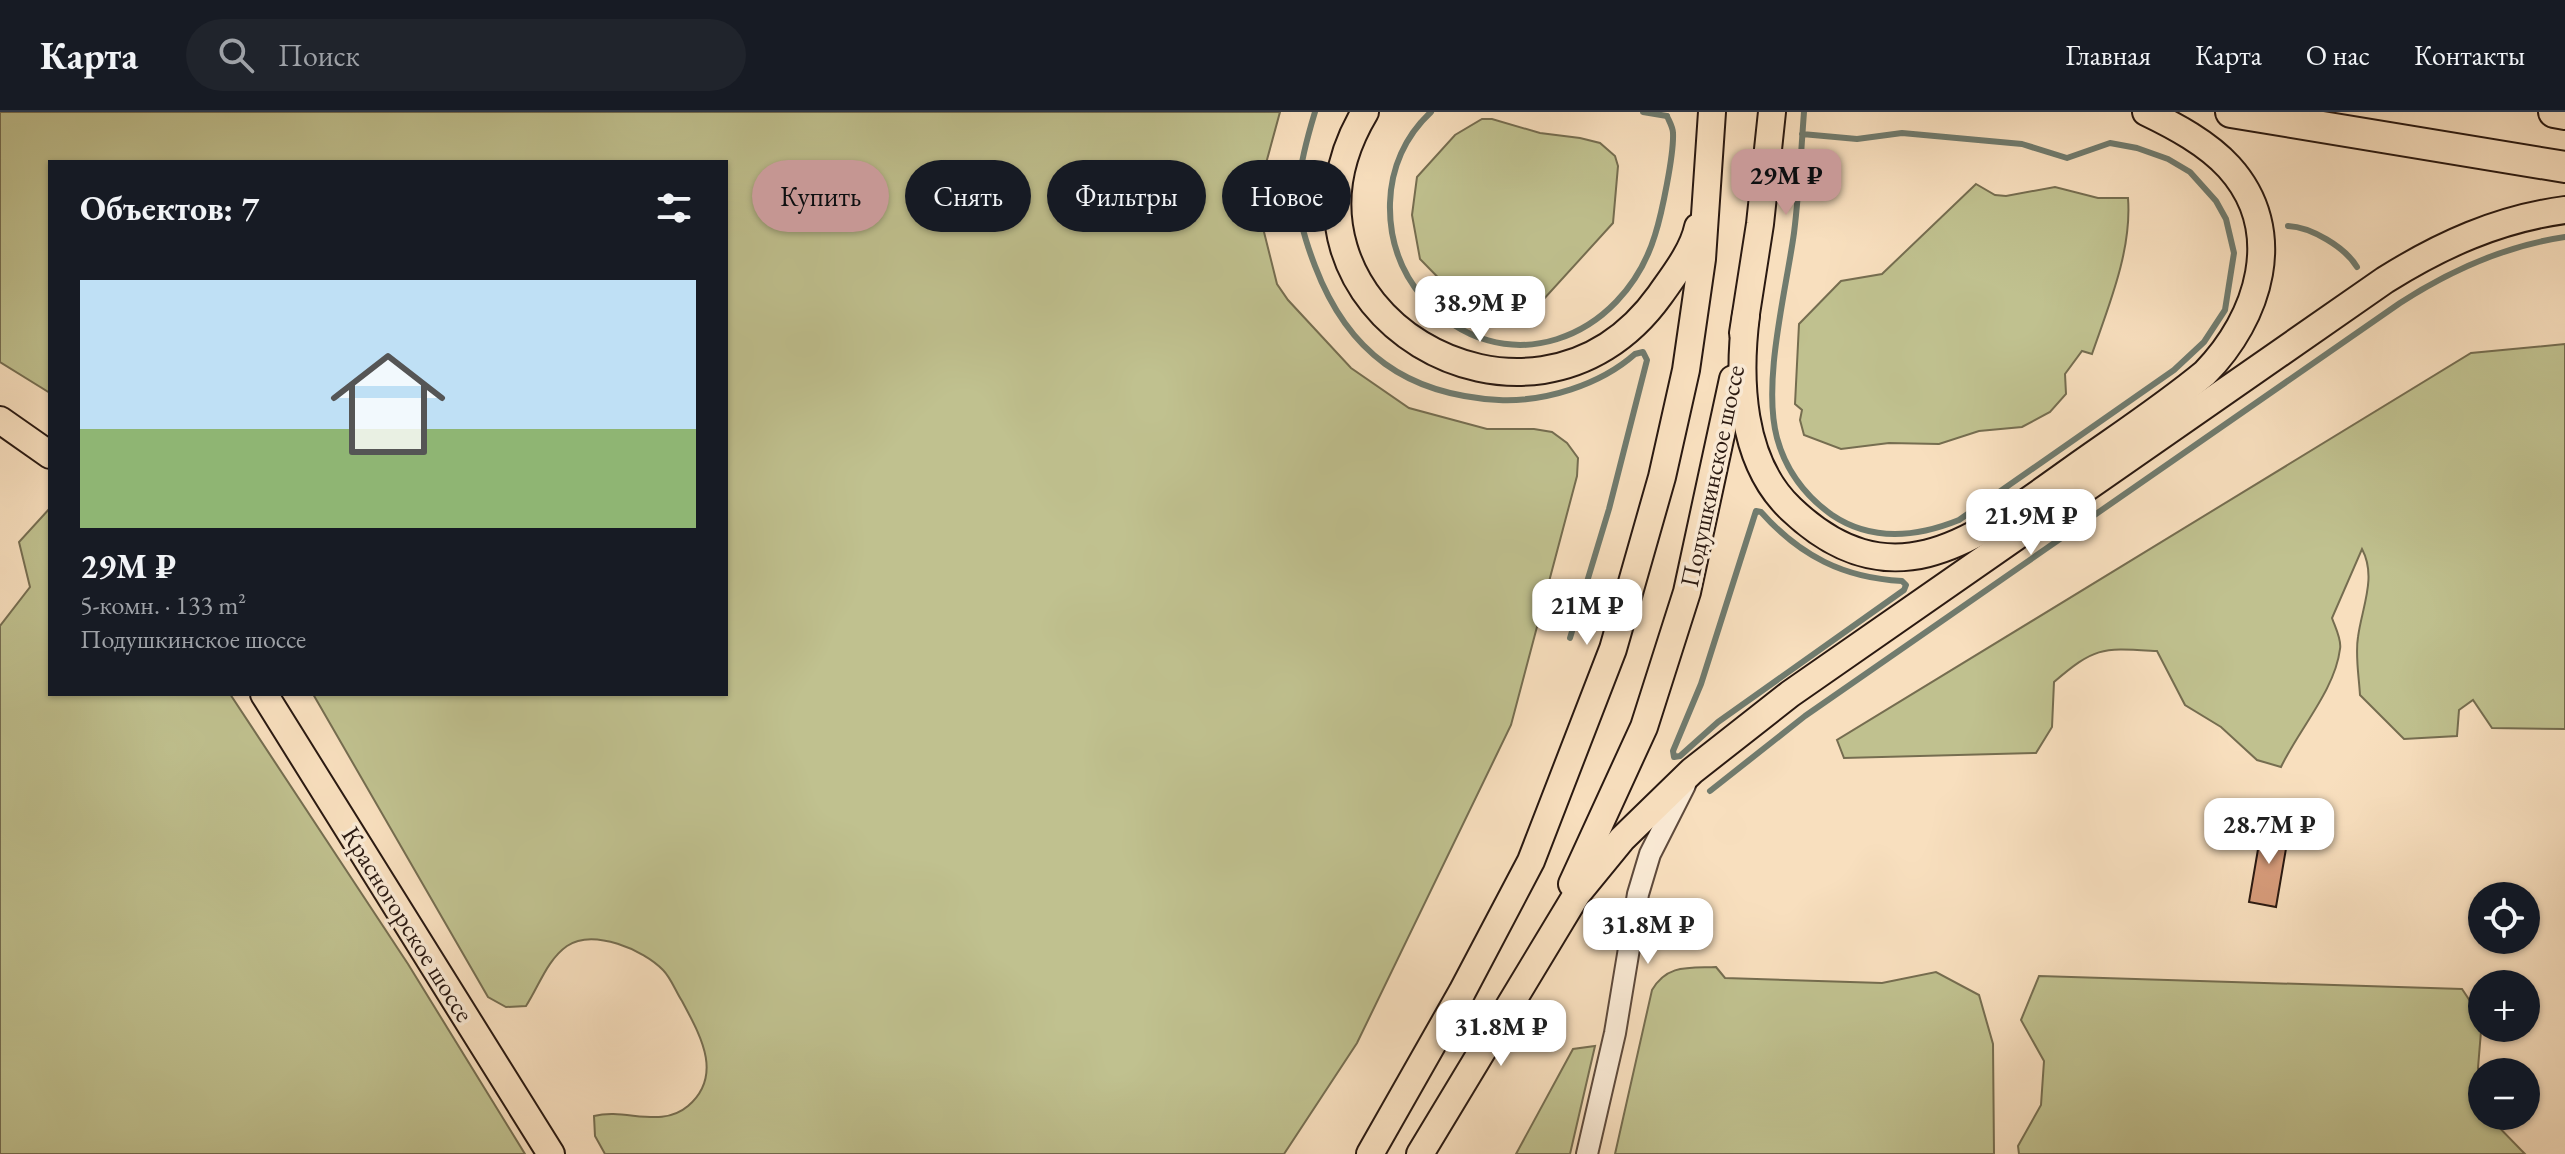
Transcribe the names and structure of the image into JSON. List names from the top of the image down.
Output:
{
  "streets": {
    "main road": ["Подушкинское шоссе", "Красногорское шоссе"]
  },
  "page": {
    "header": "Карта",
    "search": "Поиск",
    "nav": [
      "Главная",
      "Карта",
      "О нас",
      "Контакты"
    ],
    "price": [
      "29M ₽",
      "38.9M ₽",
      "21.9M ₽",
      "21M ₽",
      "28.7M ₽",
      "31.8M ₽",
      "31.8M ₽"
    ],
    "chip": [
      "Купить",
      "Снять",
      "Фильтры",
      "Новое"
    ],
    "heading": "Объектов: 7",
    "list": [
      {
        "name": "29M ₽",
        "note": "5-комн. · 133 m² · Подушкинское шоссе"
      }
    ],
    "map_buttons": ["+", "−"]
  }
}
